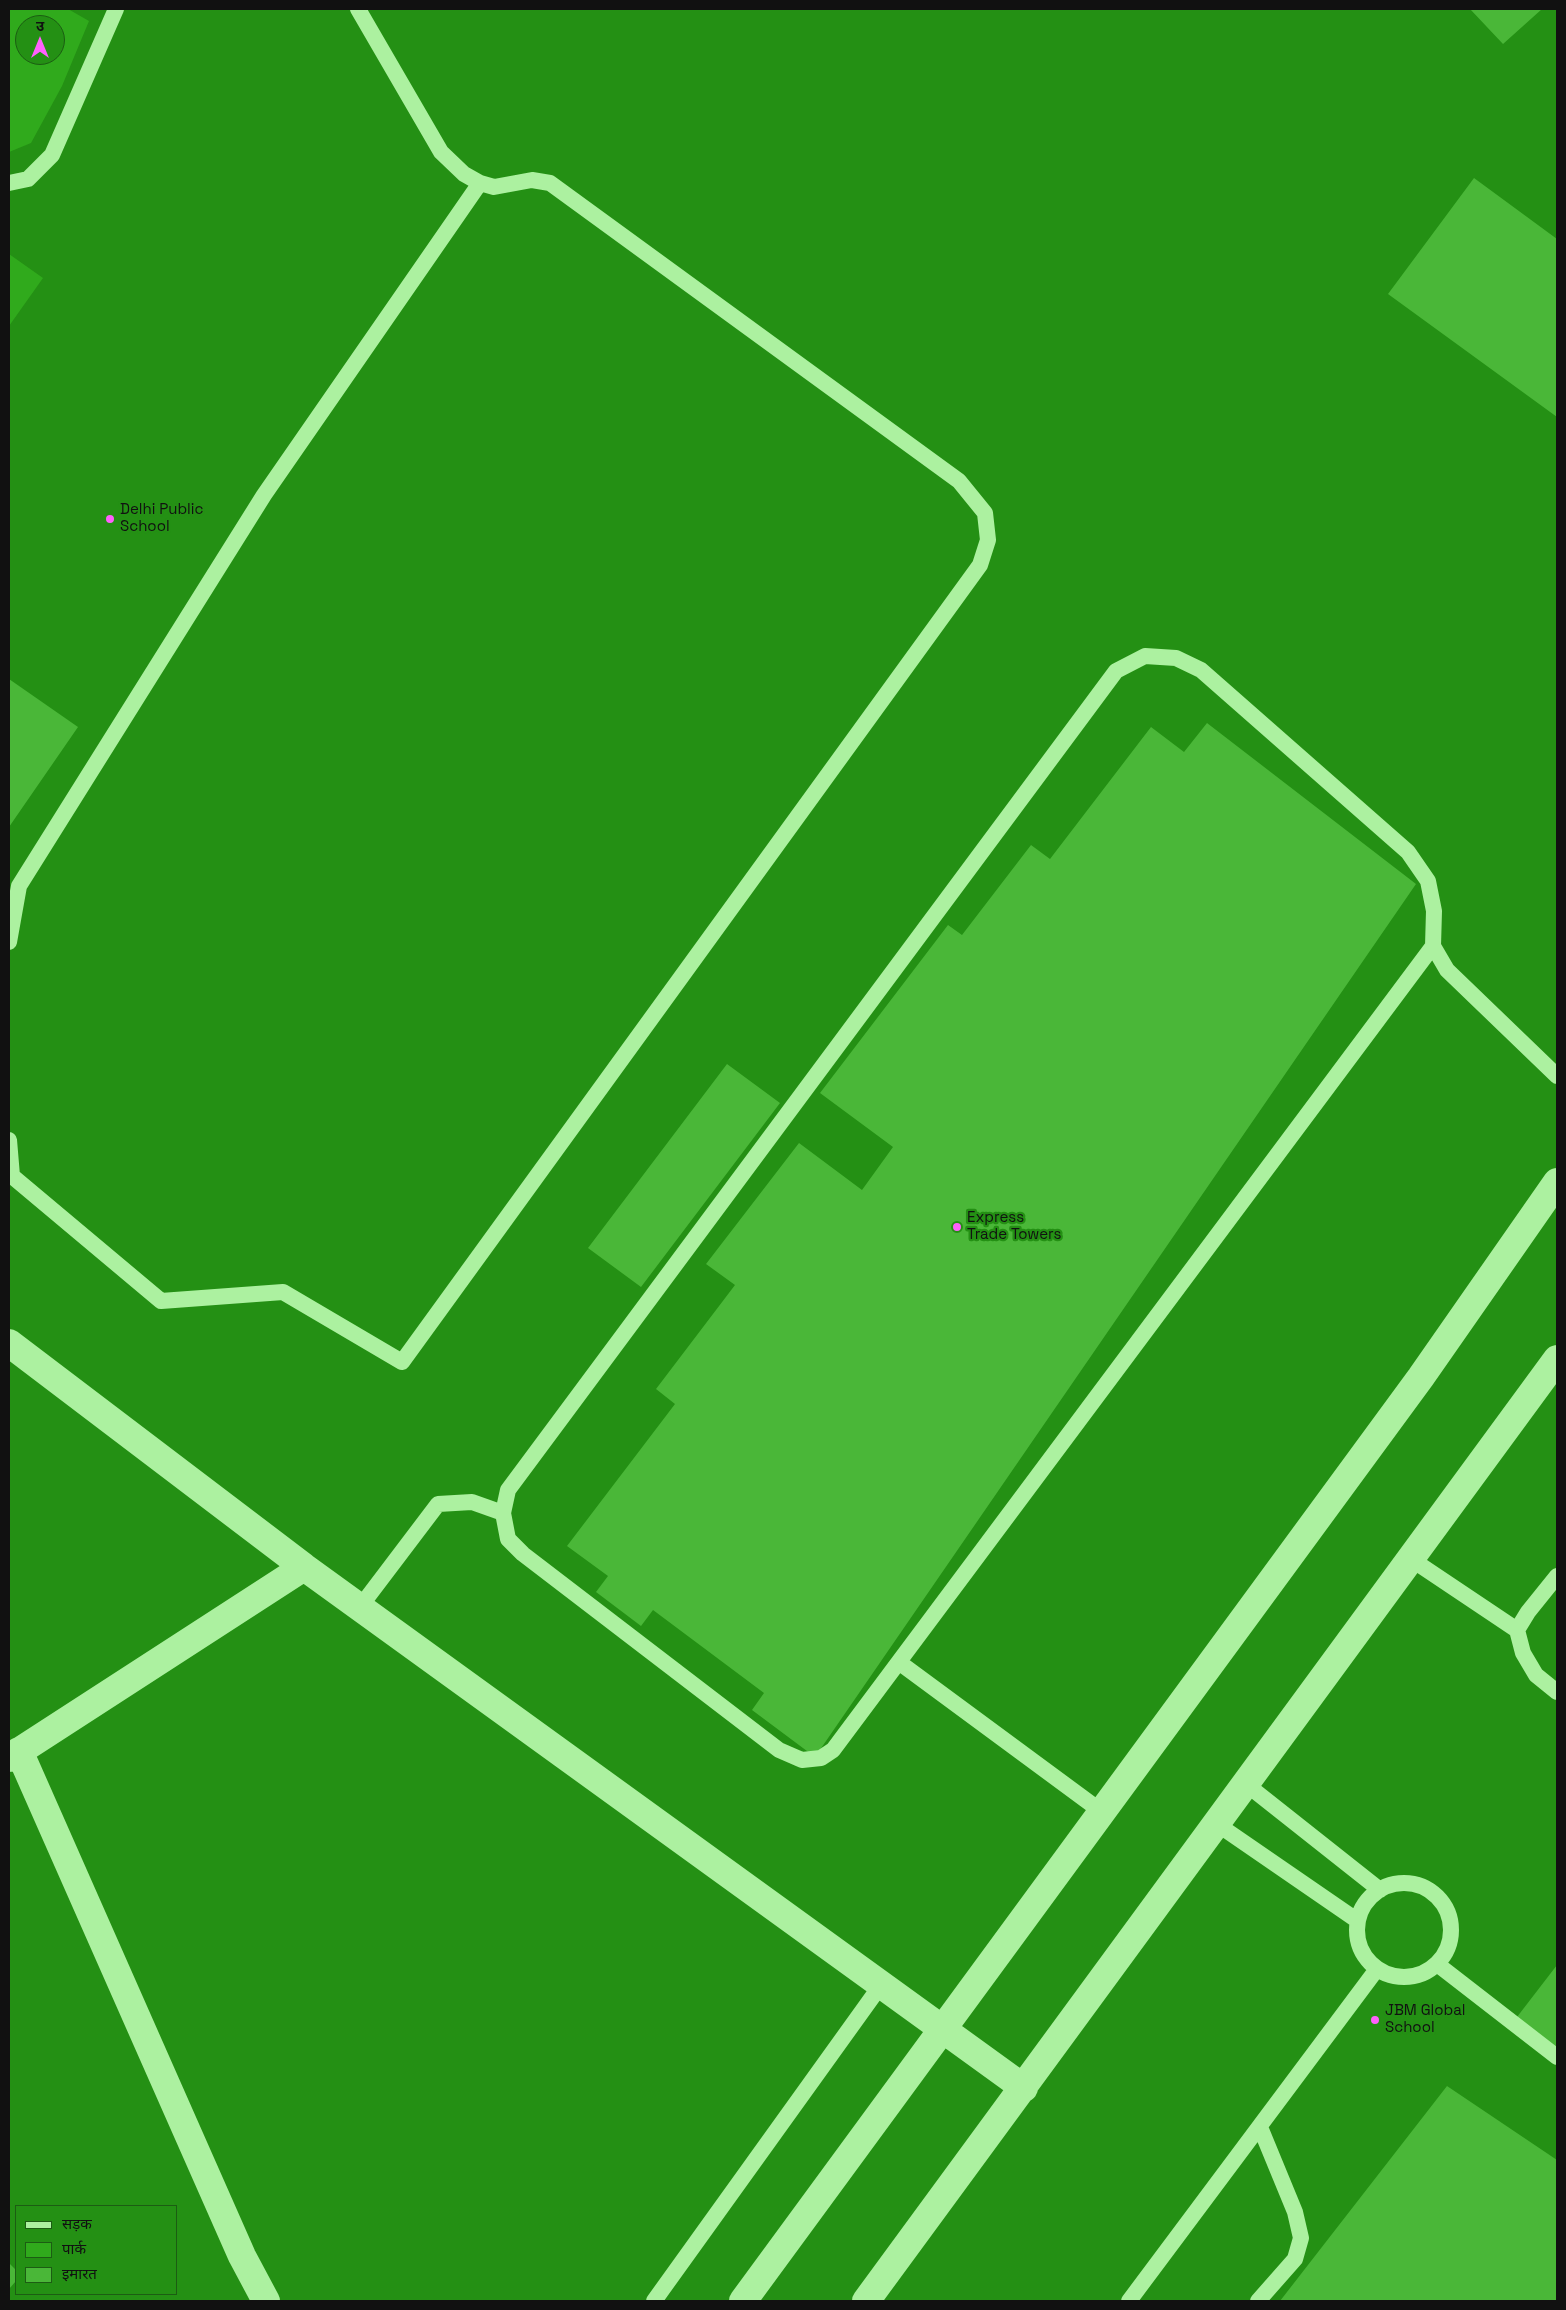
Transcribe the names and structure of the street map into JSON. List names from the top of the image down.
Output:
{
  "places": ["Delhi Public School", "Express Trade Towers", "JBM Global School"],
  "legend": ["सड़क", "पार्क", "इमारत"],
  "north": "top"
}
